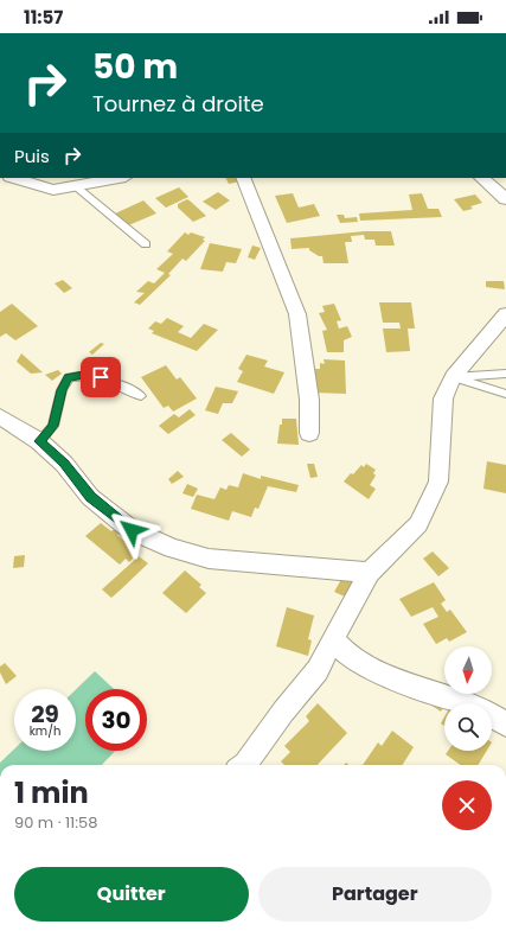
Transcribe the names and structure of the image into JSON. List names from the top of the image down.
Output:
{
  "north": "bottom",
  "page": {
    "status": "11:57",
    "turn": ["50 m", "Tournez à droite"],
    "then": "Puis",
    "speed": "29 km/h",
    "limit": "30",
    "heading": ["1 min", "90 m · 11:58"],
    "buttons": ["Quitter", "Partager"]
  }
}
